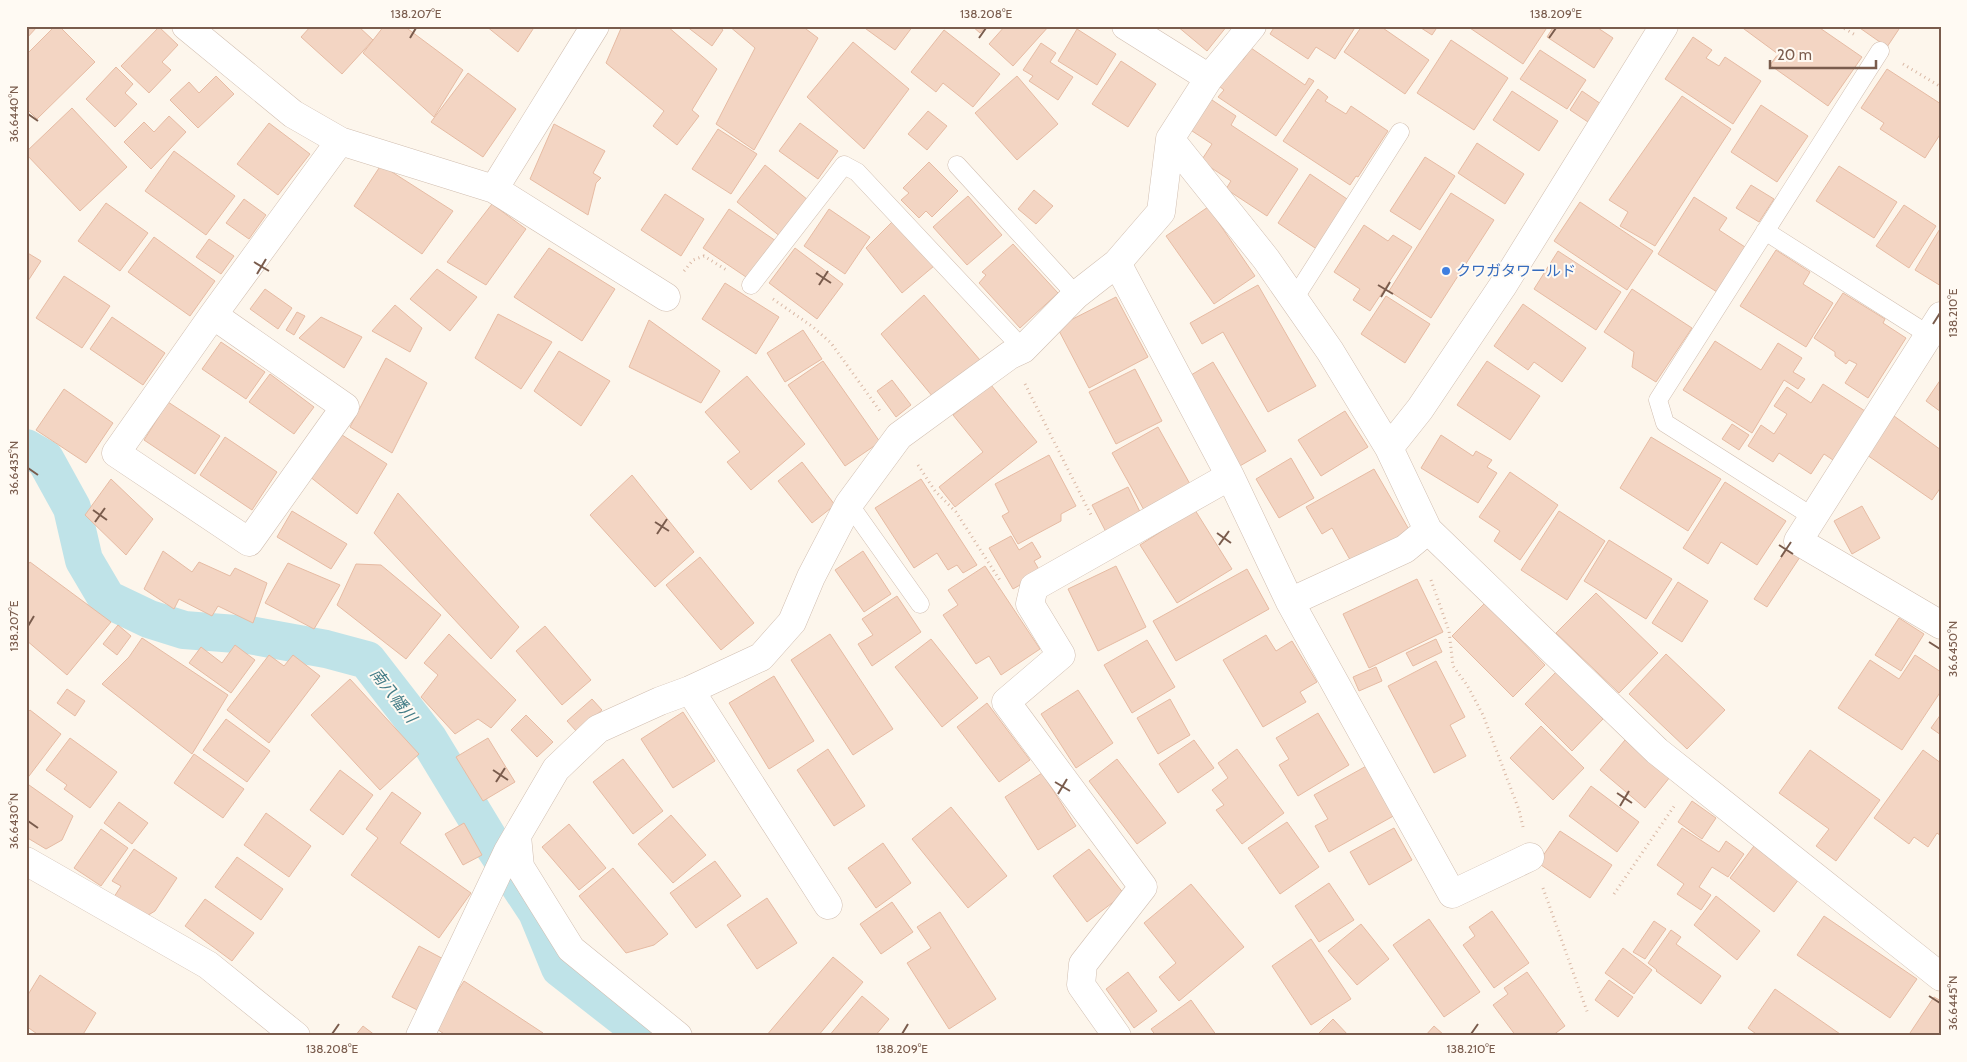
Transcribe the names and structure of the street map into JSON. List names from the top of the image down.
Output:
{
  "water": ["南八幡川"],
  "places": ["クワガタワールド"],
  "scale_bar": "20 m",
  "coordinates": [
    "138.207°E",
    "138.208°E",
    "138.209°E",
    "36.6440°N",
    "138.210°E",
    "36.6435°N",
    "36.6450°N",
    "36.6430°N",
    "36.6445°N"
  ]
}
